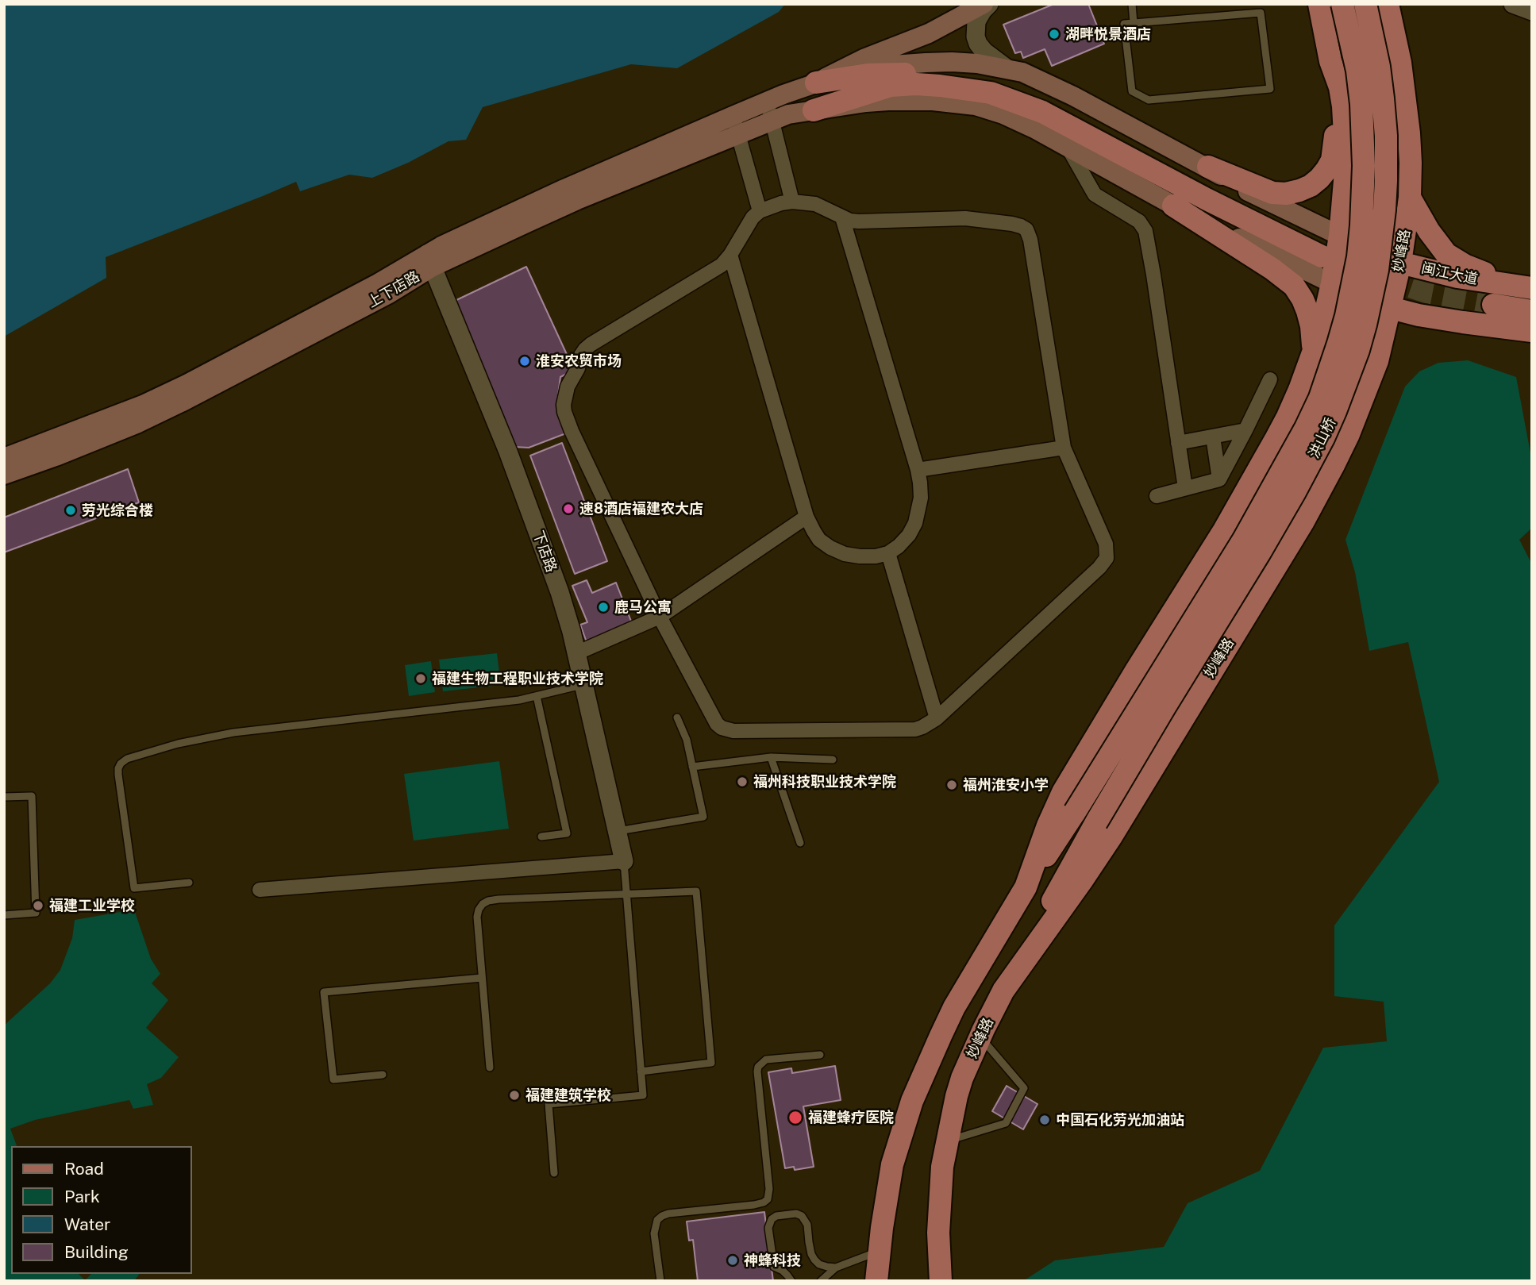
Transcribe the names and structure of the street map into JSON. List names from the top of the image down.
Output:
{
  "streets": {
    "main road": [
      "妙峰路",
      "闽江大道",
      "上下店路",
      "洪山桥"
    ],
    "street": ["下店路"]
  },
  "crossings": [
    ["妙峰路", "闽江大道"],
    ["妙峰路", "洪山桥"],
    ["上下店路", "下店路"]
  ],
  "places": [
    "湖畔悦景酒店",
    "淮安农贸市场",
    "速8酒店福建农大店",
    "劳光综合楼",
    "鹿马公寓",
    "福建生物工程职业技术学院",
    "福州科技职业技术学院",
    "福州淮安小学",
    "福建工业学校",
    "福建建筑学校",
    "福建蜂疗医院",
    "中国石化劳光加油站",
    "神蜂科技"
  ],
  "legend": [
    "Road",
    "Park",
    "Water",
    "Building"
  ]
}
